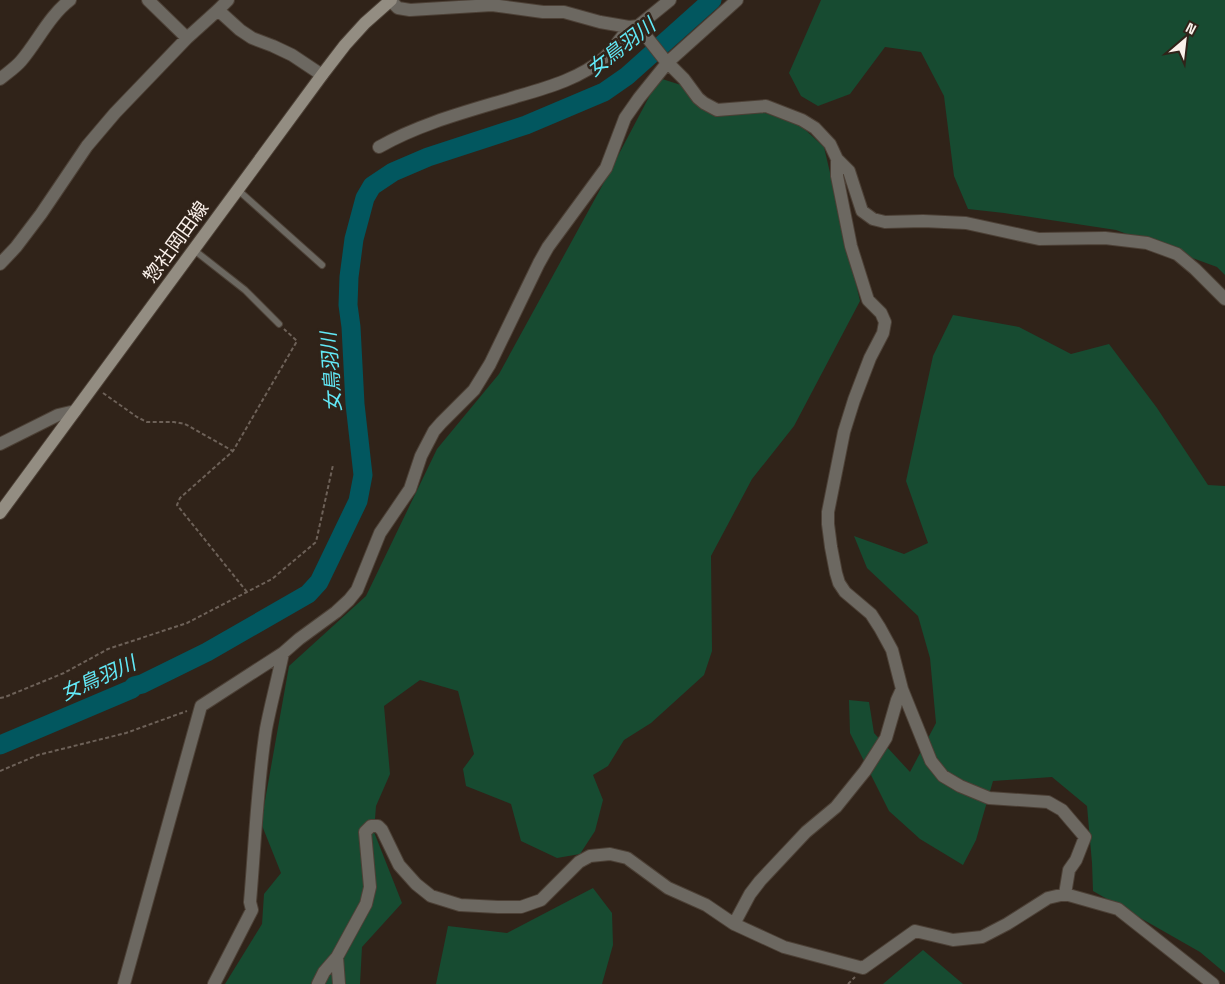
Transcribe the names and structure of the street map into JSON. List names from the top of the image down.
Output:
{
  "streets": {
    "main road": ["惣社岡田線"]
  },
  "water": ["女鳥羽川"],
  "north": "top right"
}
